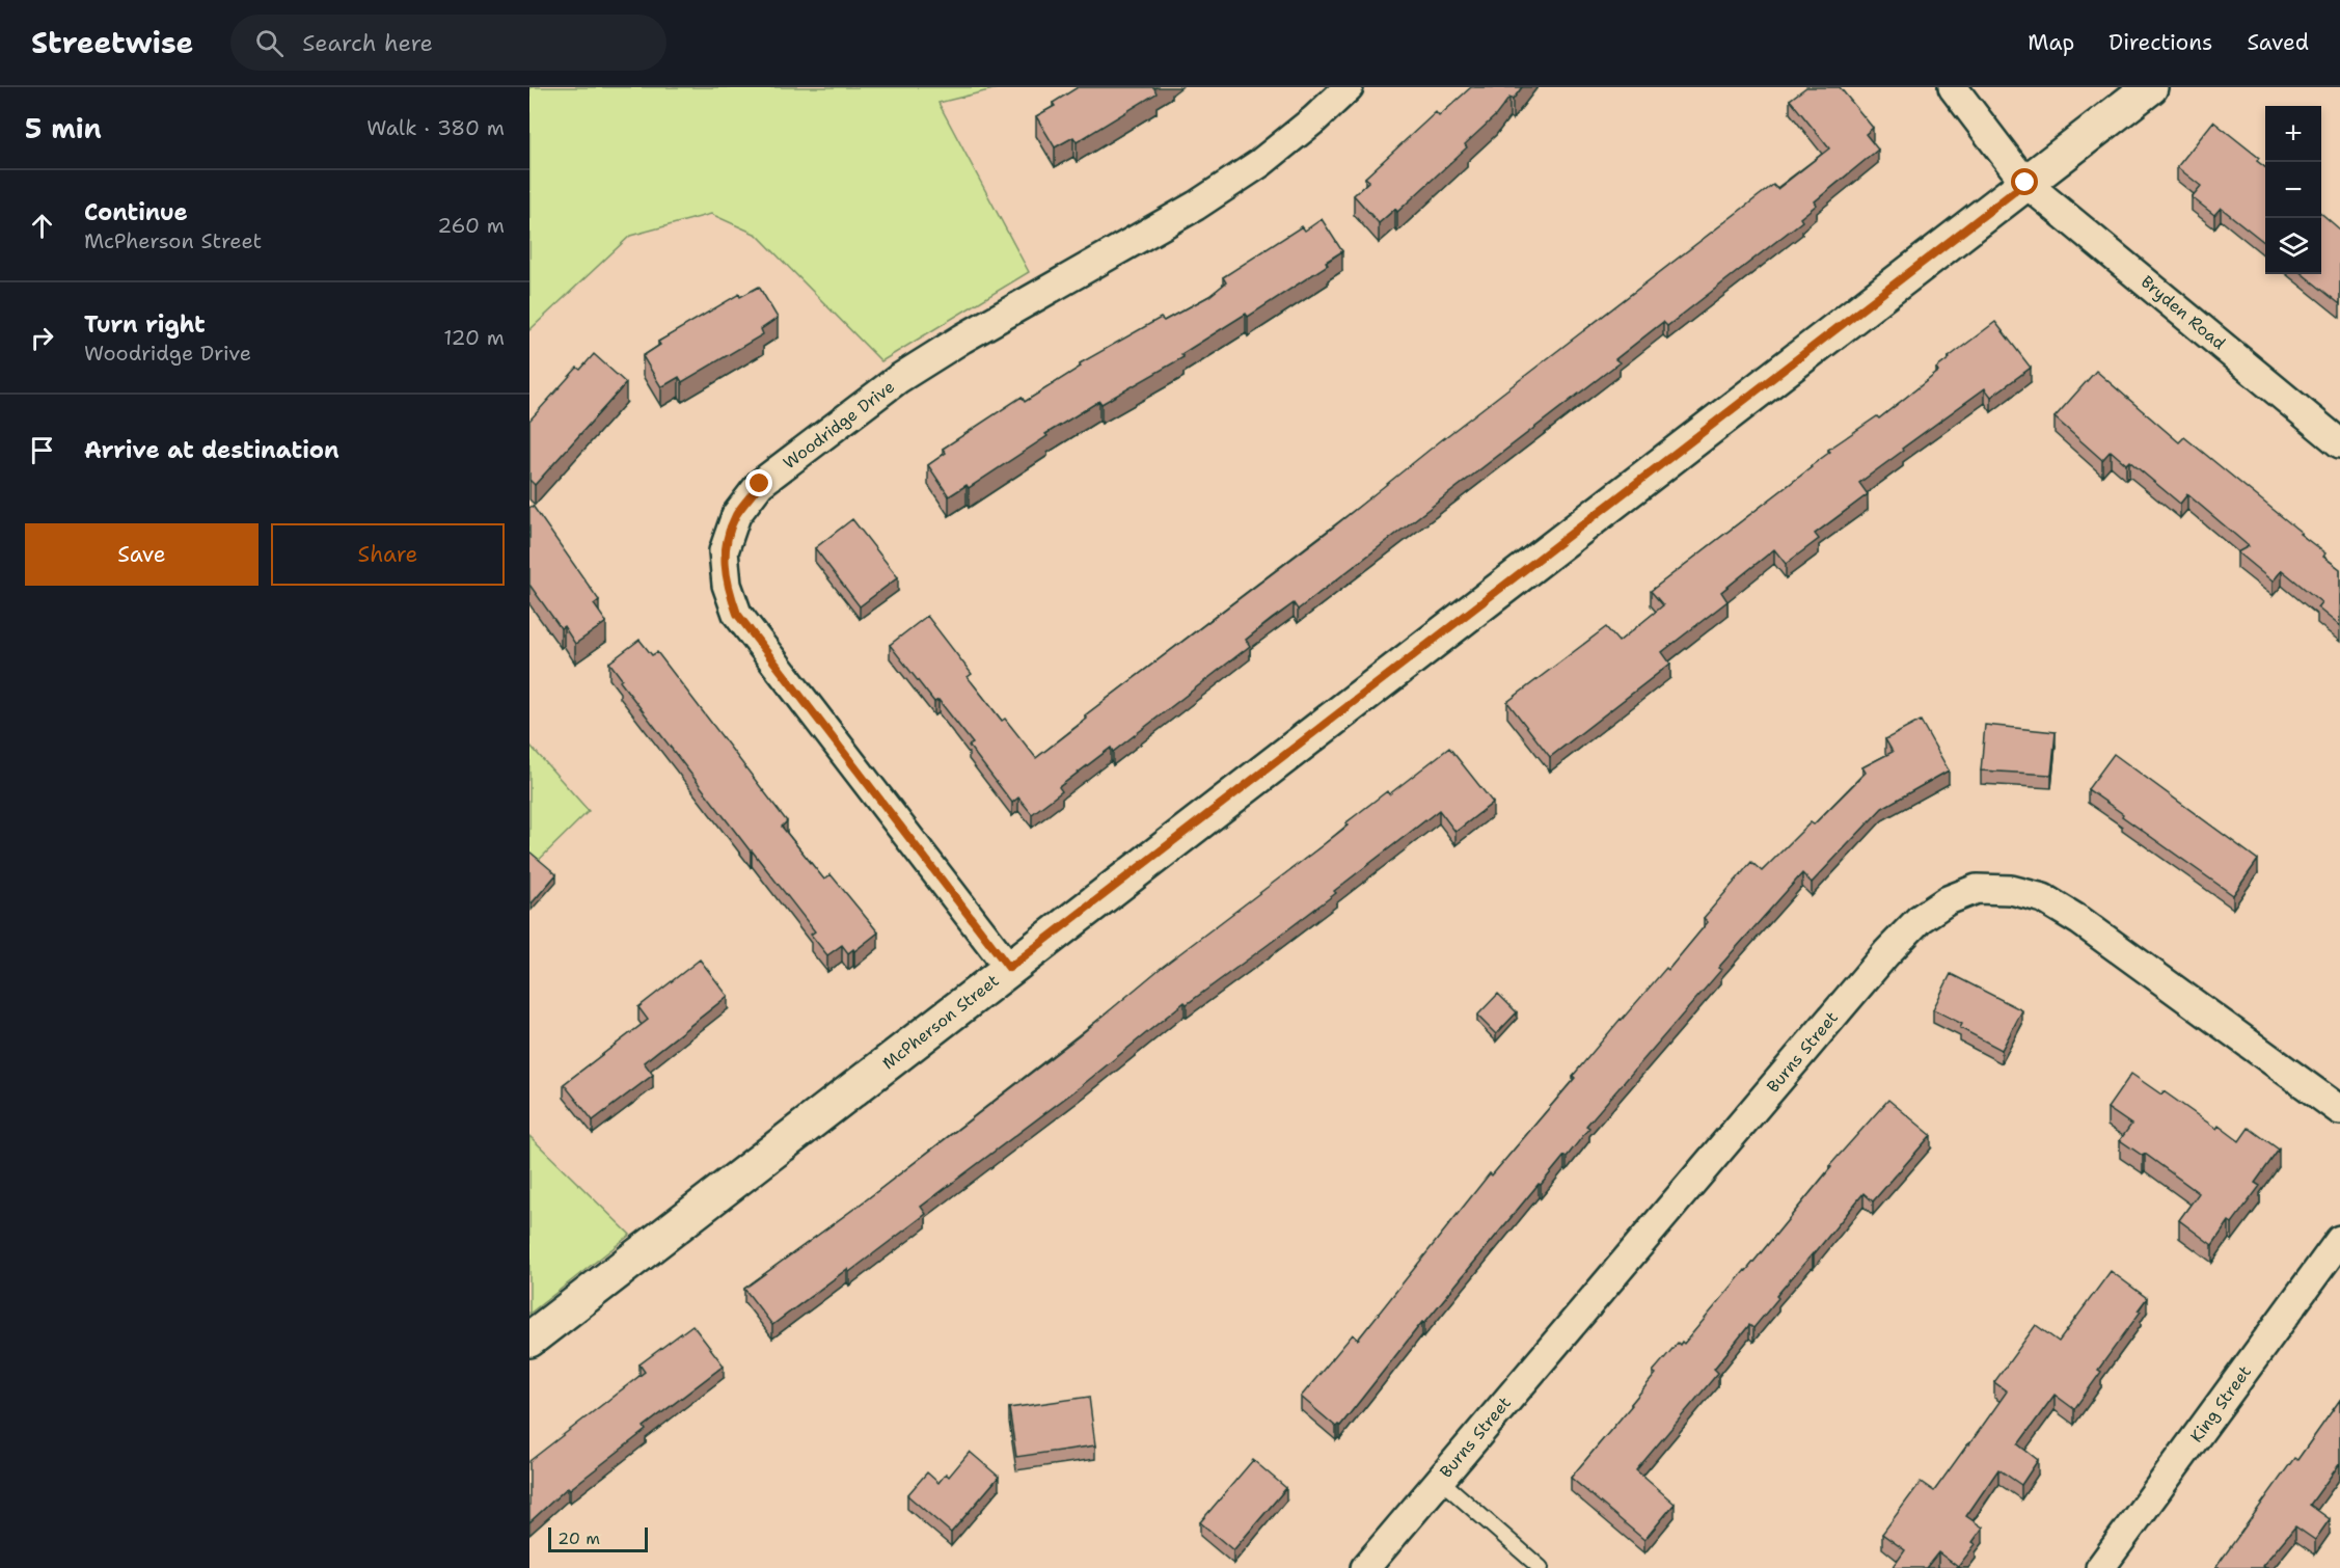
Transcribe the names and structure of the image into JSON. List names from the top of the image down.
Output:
{
  "streets": {
    "street": [
      "Bryden Road",
      "Woodridge Drive",
      "McPherson Street",
      "Burns Street",
      "King Street"
    ]
  },
  "crossings": [
    ["Bryden Road", "McPherson Street"],
    ["Woodridge Drive", "McPherson Street"]
  ],
  "scale_bar": "20 m",
  "page": {
    "header": "Streetwise",
    "search": "Search here",
    "nav": ["Map", "Directions", "Saved"],
    "heading": ["5 min", "Walk · 380 m"],
    "map_buttons": ["+", "−"],
    "list": [
      ["Continue", "McPherson Street", "260 m"],
      ["Turn right", "Woodridge Drive", "120 m"],
      "Arrive at destination"
    ],
    "buttons": ["Save", "Share"],
    "scale": "20 m"
  }
}
